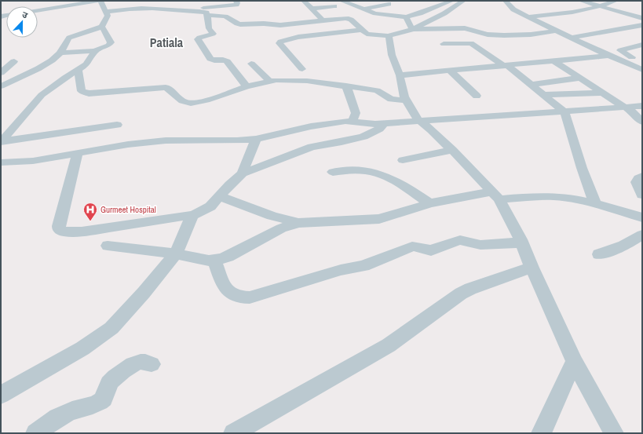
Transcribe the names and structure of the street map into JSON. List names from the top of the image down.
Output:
{
  "districts": ["Patiala"],
  "places": {
    "hospital": ["Gurmeet Hospital"]
  },
  "north": "top"
}
